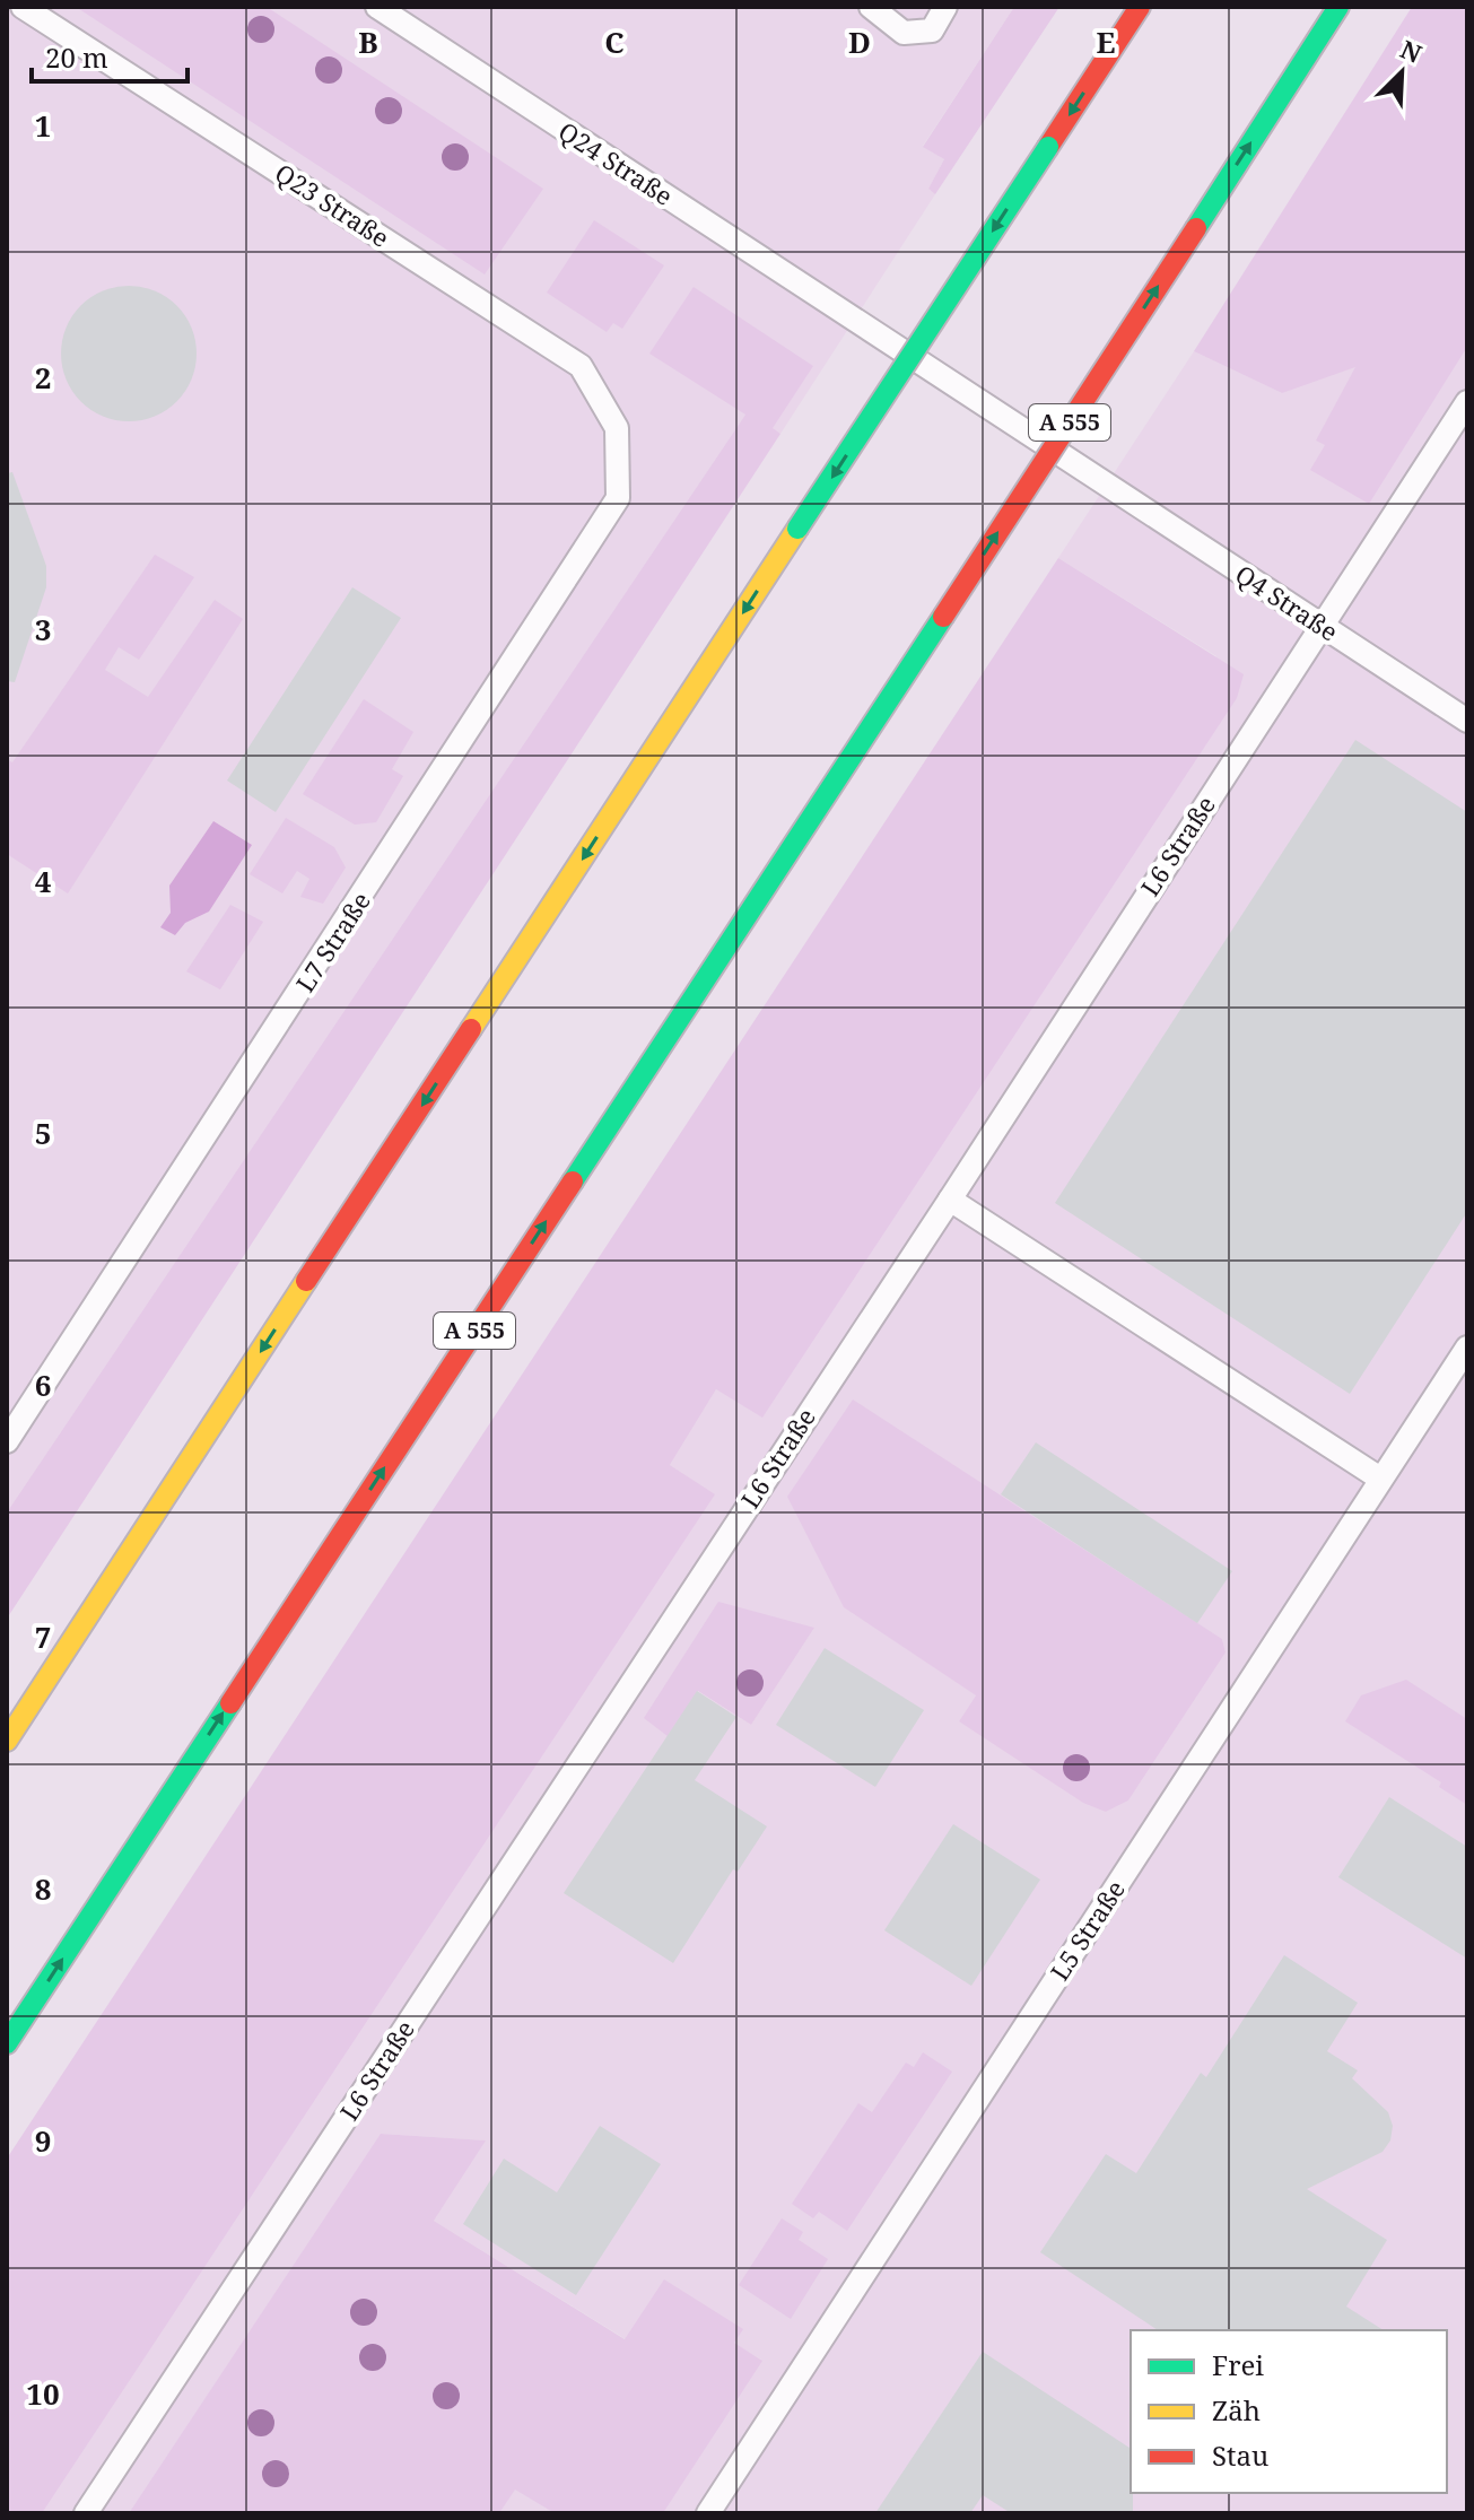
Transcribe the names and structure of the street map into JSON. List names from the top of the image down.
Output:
{
  "streets": {
    "highway": ["A 555"],
    "lane": [
      "Q24 Straße",
      "Q23 Straße",
      "Q4 Straße",
      "L6 Straße",
      "L7 Straße",
      "L5 Straße"
    ]
  },
  "crossings": [
    ["Q24 Straße", "Q4 Straße"],
    ["Q23 Straße", "L7 Straße"],
    ["Q4 Straße", "L6 Straße"]
  ],
  "legend": ["Frei", "Zäh", "Stau"],
  "scale_bar": "20 m",
  "north": "top right",
  "grid": {
    "columns": [
      "B",
      "C",
      "D",
      "E"
    ],
    "rows": [
      "1",
      "2",
      "3",
      "4",
      "5",
      "6",
      "7",
      "8",
      "9",
      "10"
    ]
  }
}
